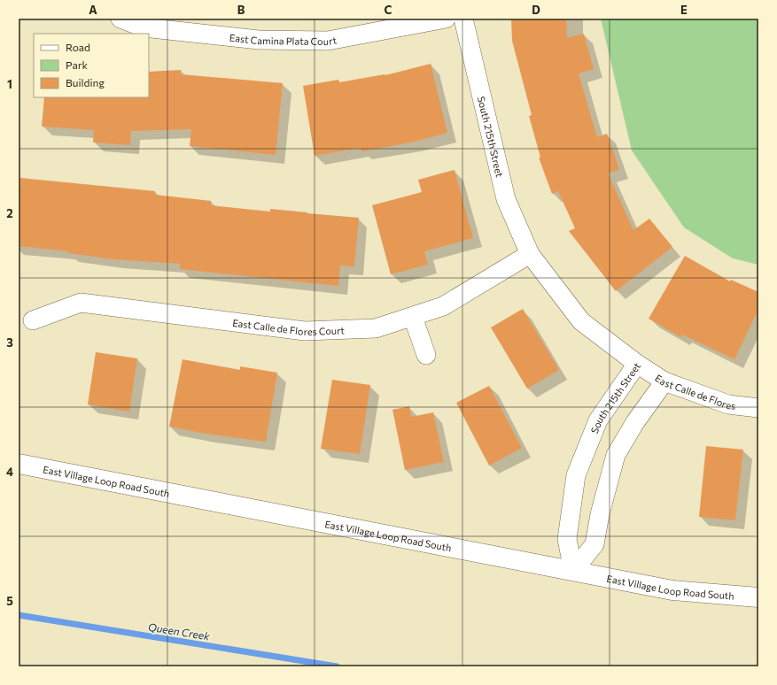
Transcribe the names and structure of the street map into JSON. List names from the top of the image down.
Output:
{
  "streets": {
    "street": [
      "East Camina Plata Court",
      "South 215th Street",
      "East Calle de Flores Court",
      "East Calle de Flores",
      "East Village Loop Road South"
    ]
  },
  "crossings": [
    ["South 215th Street", "East Calle de Flores Court"],
    ["South 215th Street", "East Calle de Flores"],
    ["South 215th Street", "East Village Loop Road South"]
  ],
  "water": ["Queen Creek"],
  "legend": ["Road", "Park", "Building"],
  "grid": {
    "columns": [
      "A",
      "B",
      "C",
      "D",
      "E"
    ],
    "rows": [
      "1",
      "2",
      "3",
      "4",
      "5"
    ]
  }
}
